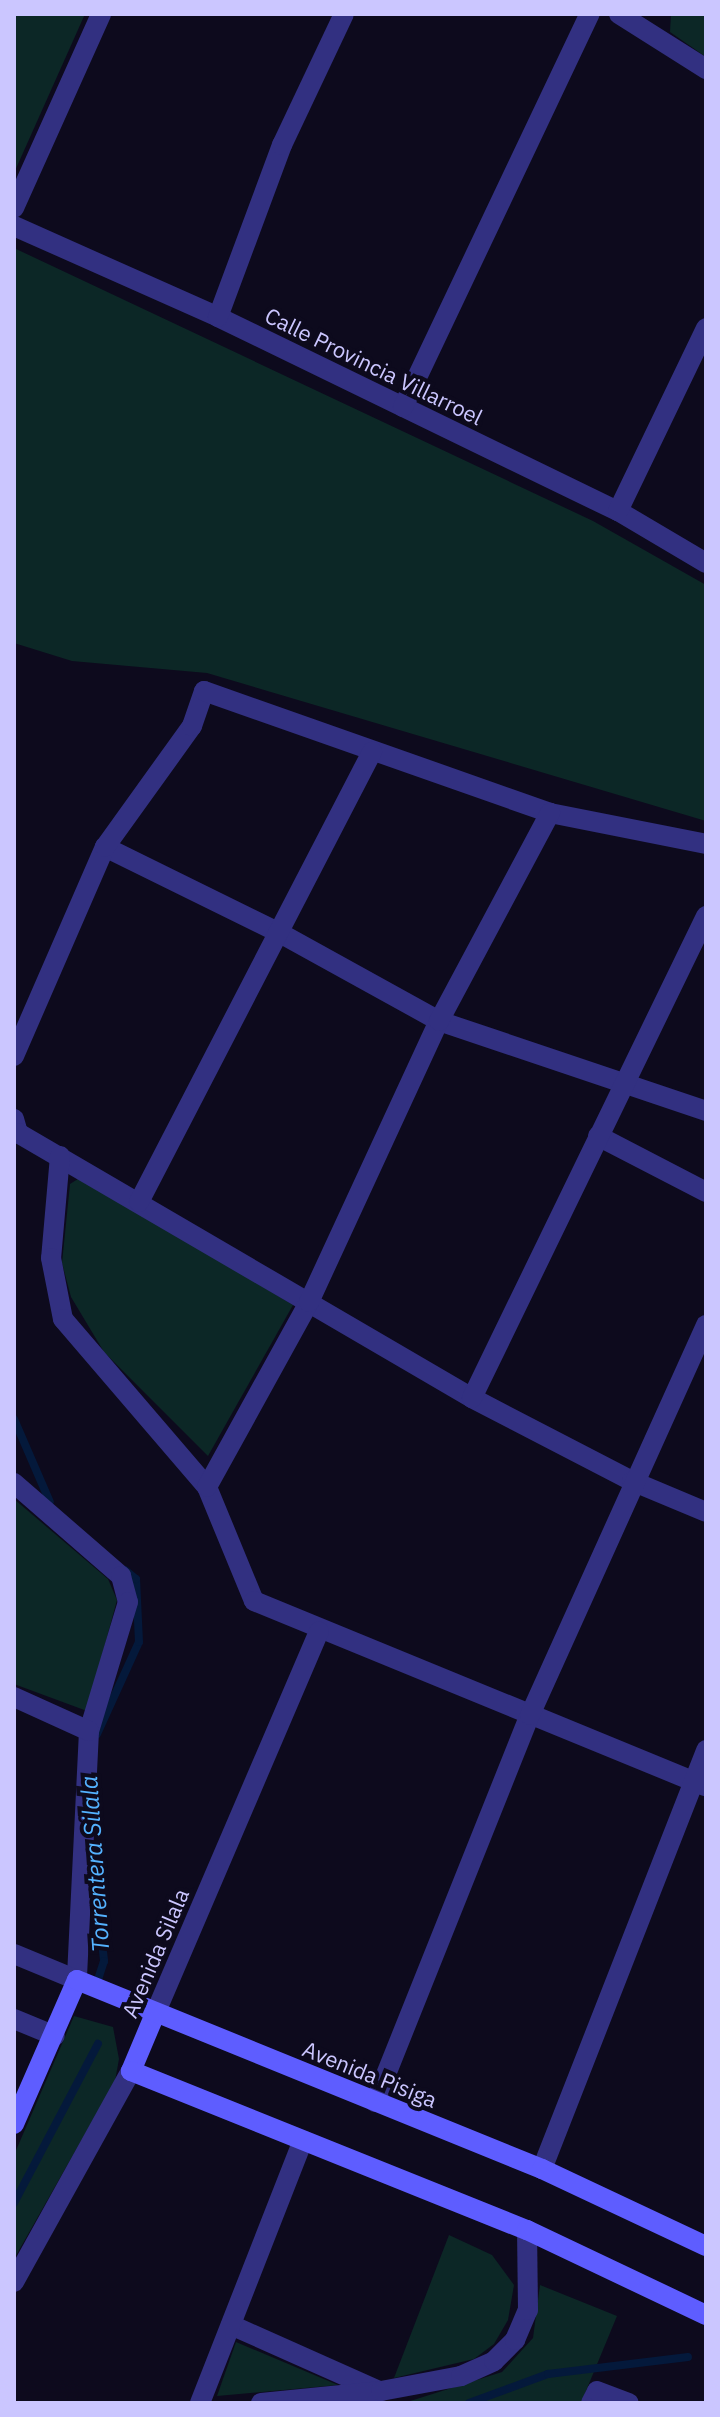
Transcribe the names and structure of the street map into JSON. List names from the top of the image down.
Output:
{
  "streets": {
    "street": ["Calle Provincia Villarroel", "Avenida Silala", "Avenida Pisiga"]
  },
  "crossings": [
    ["Avenida Silala", "Avenida Pisiga"]
  ],
  "water": ["Torrentera Silala"]
}
